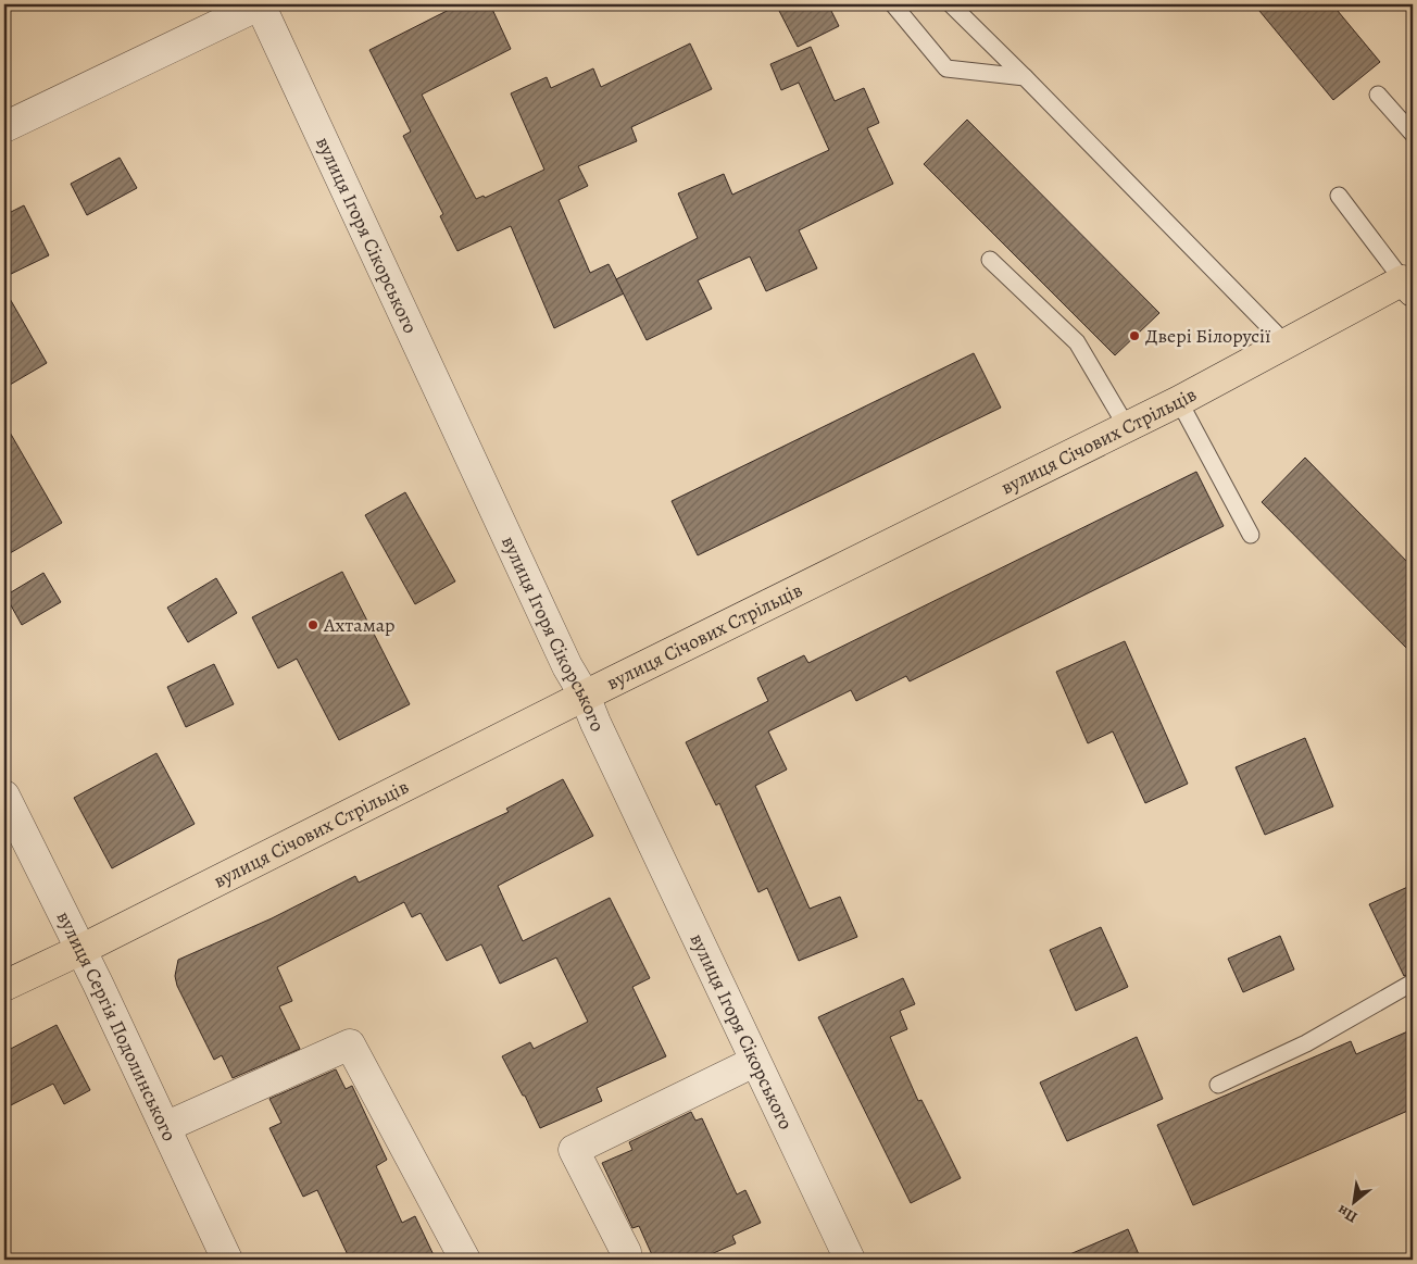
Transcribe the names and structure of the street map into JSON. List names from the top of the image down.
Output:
{
  "streets": {
    "main road": ["вулиця Січових Стрільців"],
    "street": ["вулиця Ігоря Сікорського", "вулиця Сергія Подолинського"]
  },
  "crossings": [
    ["вулиця Ігоря Сікорського", "вулиця Січових Стрільців"],
    ["вулиця Січових Стрільців", "вулиця Сергія Подолинського"]
  ],
  "places": ["Двері Білорусії", "Ахтамар"],
  "north": "bottom left"
}
